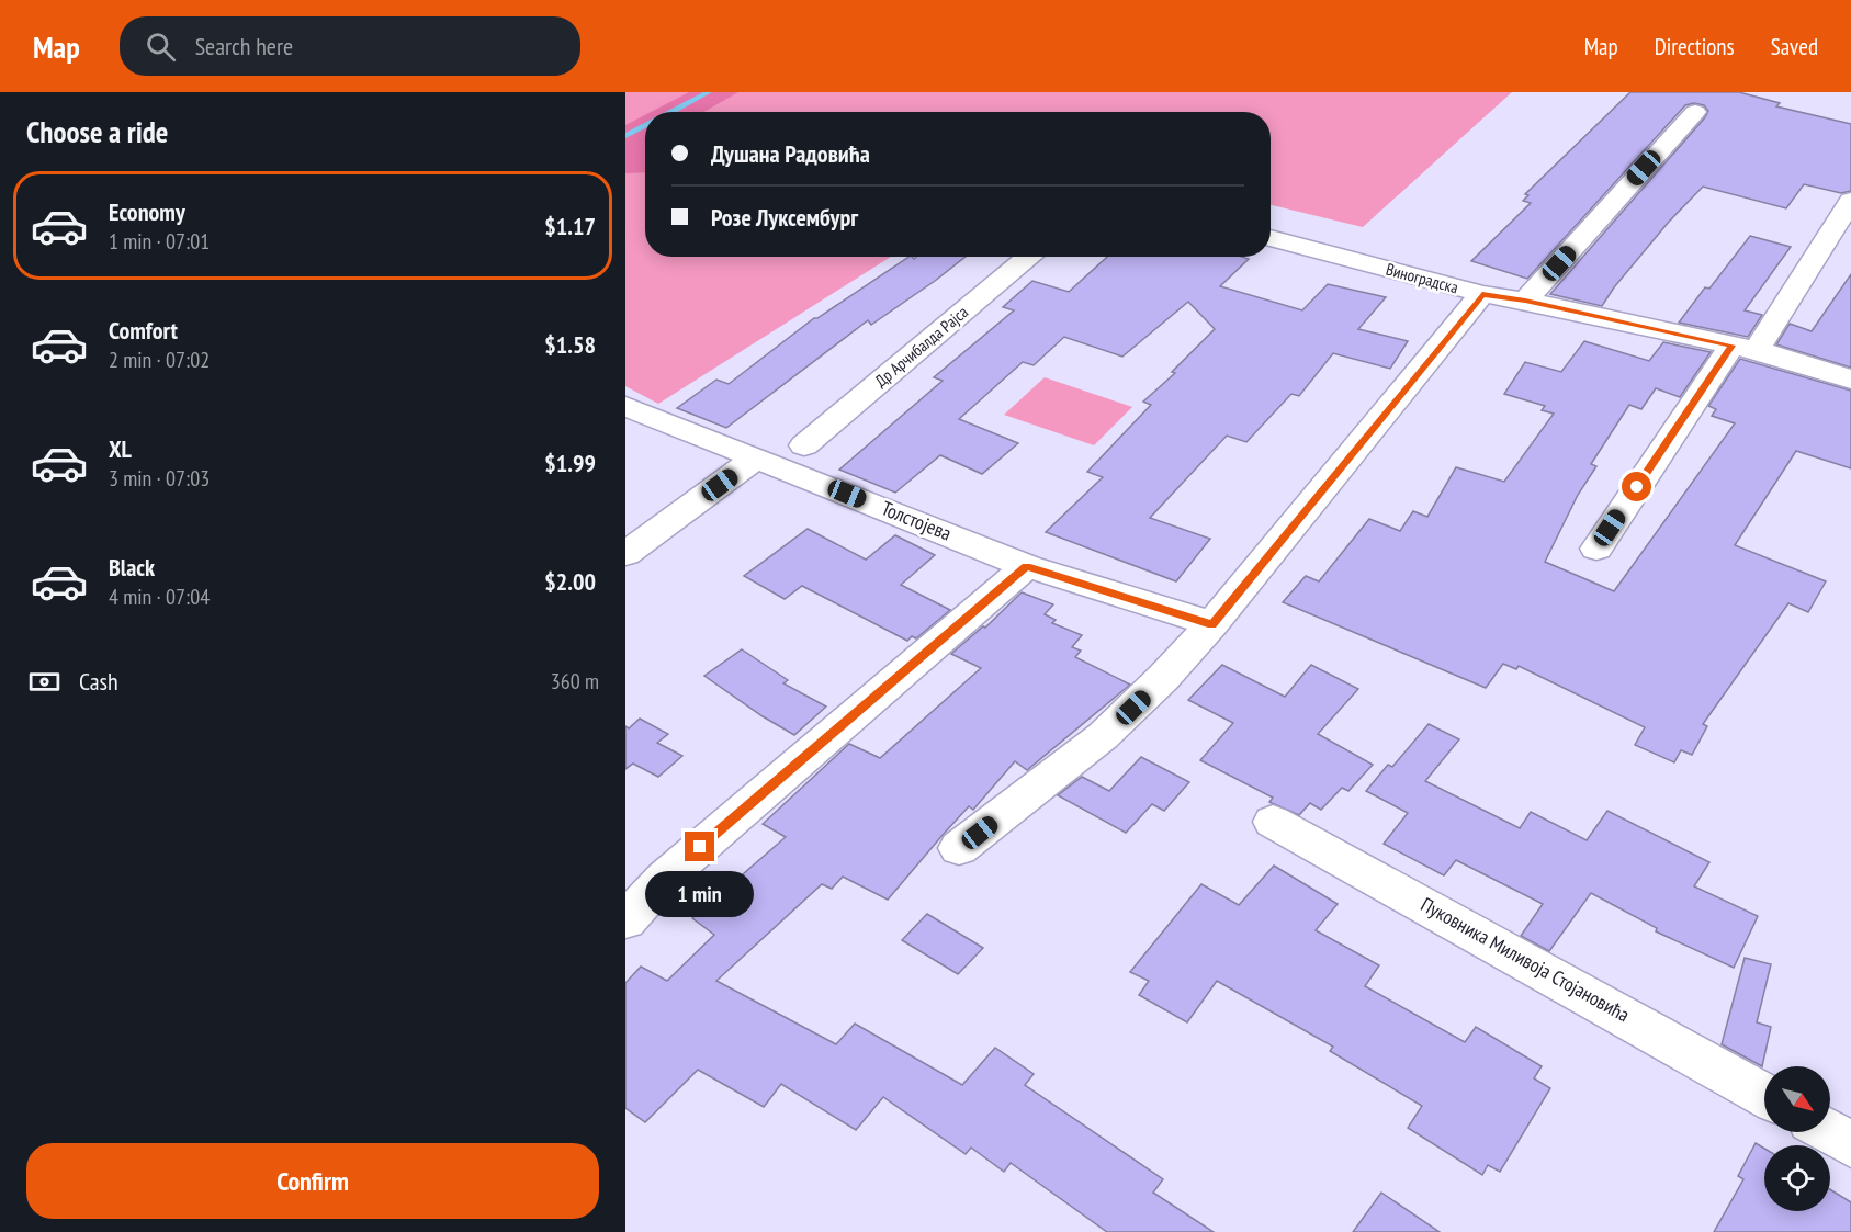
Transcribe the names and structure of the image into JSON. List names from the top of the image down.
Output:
{
  "streets": {
    "street": [
      "Виноградска",
      "Др Арчибалда Рајса",
      "Толстојева",
      "Пуковника Миливоја Стојановића"
    ]
  },
  "north": "bottom right",
  "page": {
    "header": "Map",
    "search": "Search here",
    "nav": ["Map", "Directions", "Saved"],
    "heading": "Choose a ride",
    "banner": ["Душана Радовића", "Розе Луксембург"],
    "list": [
      {
        "name": "Economy",
        "note": "1 min · 07:01",
        "value": "$1.17"
      },
      {
        "name": "Comfort",
        "note": "2 min · 07:02",
        "value": "$1.58"
      },
      {
        "name": "XL",
        "note": "3 min · 07:03",
        "value": "$1.99"
      },
      {
        "name": "Black",
        "note": "4 min · 07:04",
        "value": "$2.00"
      }
    ],
    "pay": ["Cash", "360 m"],
    "bubble": "1 min",
    "buttons": "Confirm"
  }
}
